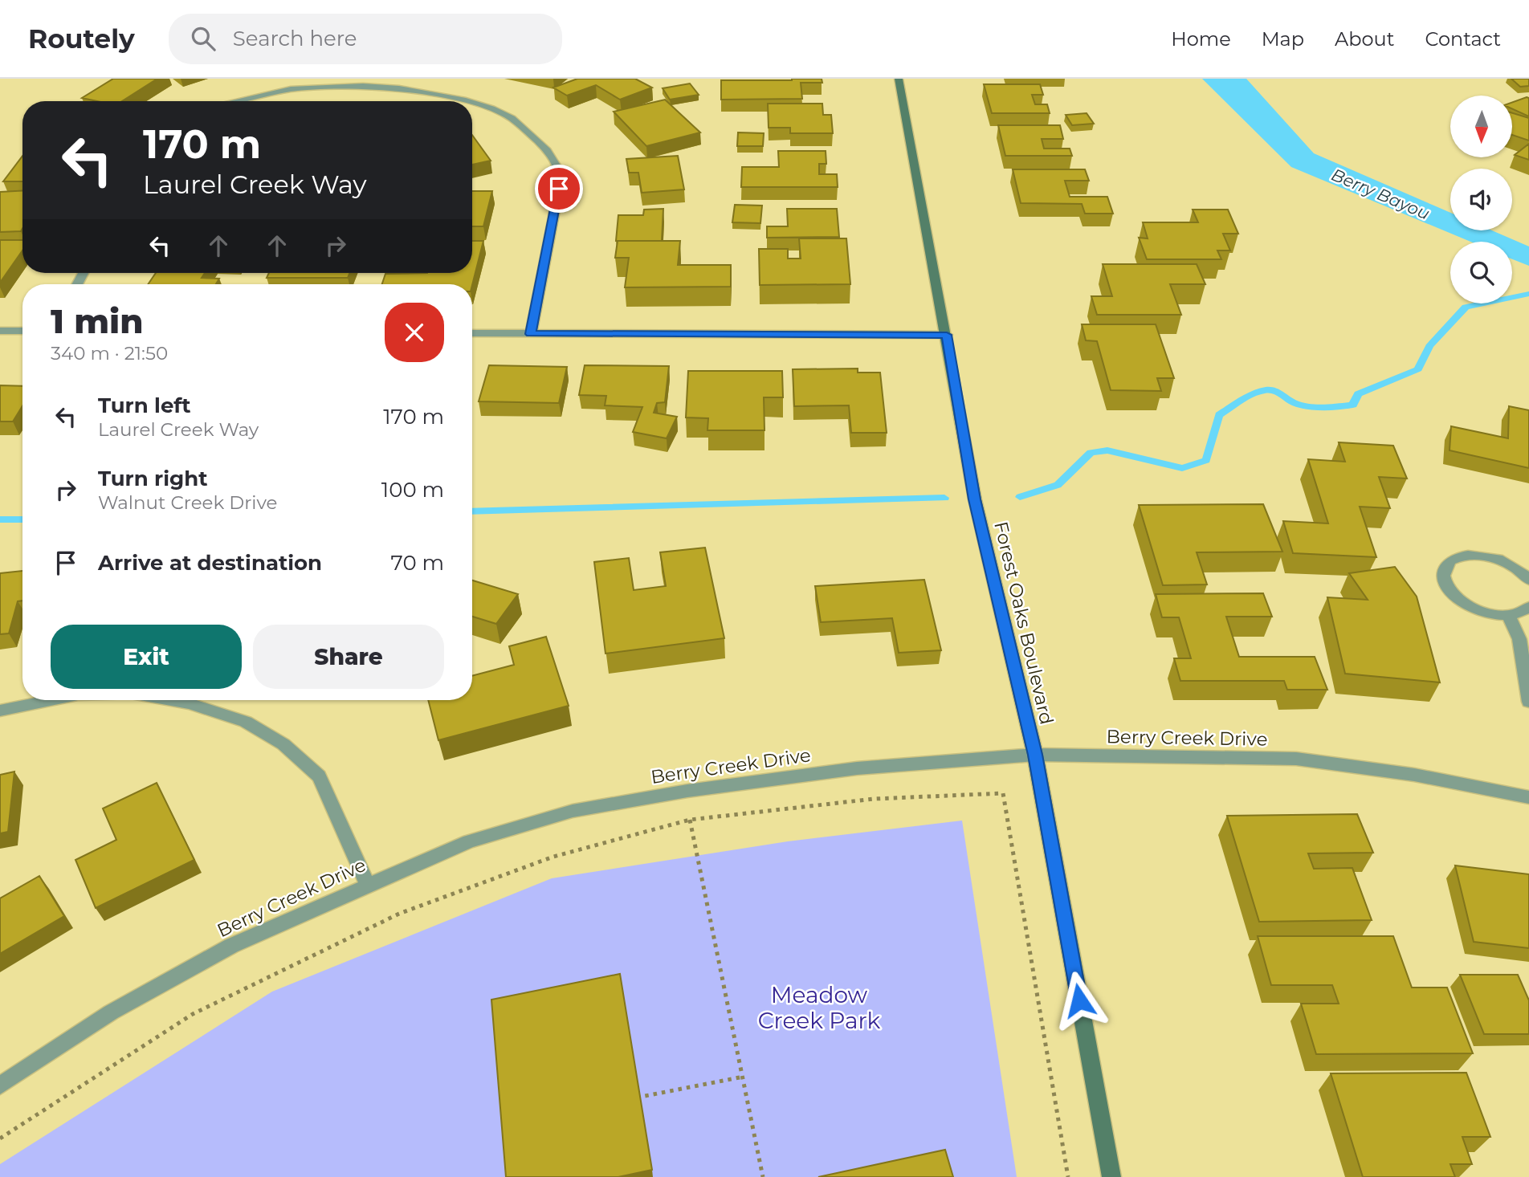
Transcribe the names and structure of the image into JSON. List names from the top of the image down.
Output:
{
  "streets": {
    "street": ["Forest Oaks Boulevard", "Berry Creek Drive"]
  },
  "crossings": [
    ["Forest Oaks Boulevard", "Berry Creek Drive"]
  ],
  "water": ["Berry Bayou"],
  "parks": ["Meadow Creek Park"],
  "north": "bottom",
  "page": {
    "header": "Routely",
    "search": "Search here",
    "nav": [
      "Home",
      "Map",
      "About",
      "Contact"
    ],
    "turn": ["170 m", "Laurel Creek Way"],
    "heading": ["1 min", "340 m · 21:50"],
    "list": [
      {
        "name": "Turn left",
        "note": "Laurel Creek Way",
        "value": "170 m"
      },
      {
        "name": "Turn right",
        "note": "Walnut Creek Drive",
        "value": "100 m"
      },
      {
        "name": "Arrive at destination",
        "value": "70 m"
      }
    ],
    "buttons": ["Exit", "Share"]
  }
}
